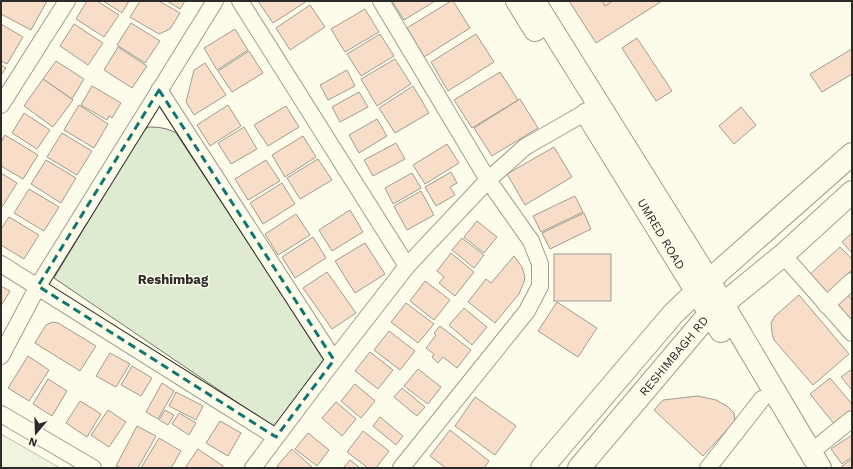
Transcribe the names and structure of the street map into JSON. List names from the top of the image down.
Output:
{
  "streets": {
    "main road": ["UMRED ROAD", "RESHIMBAGH RD"]
  },
  "districts": ["Reshimbag"],
  "north": "bottom"
}
